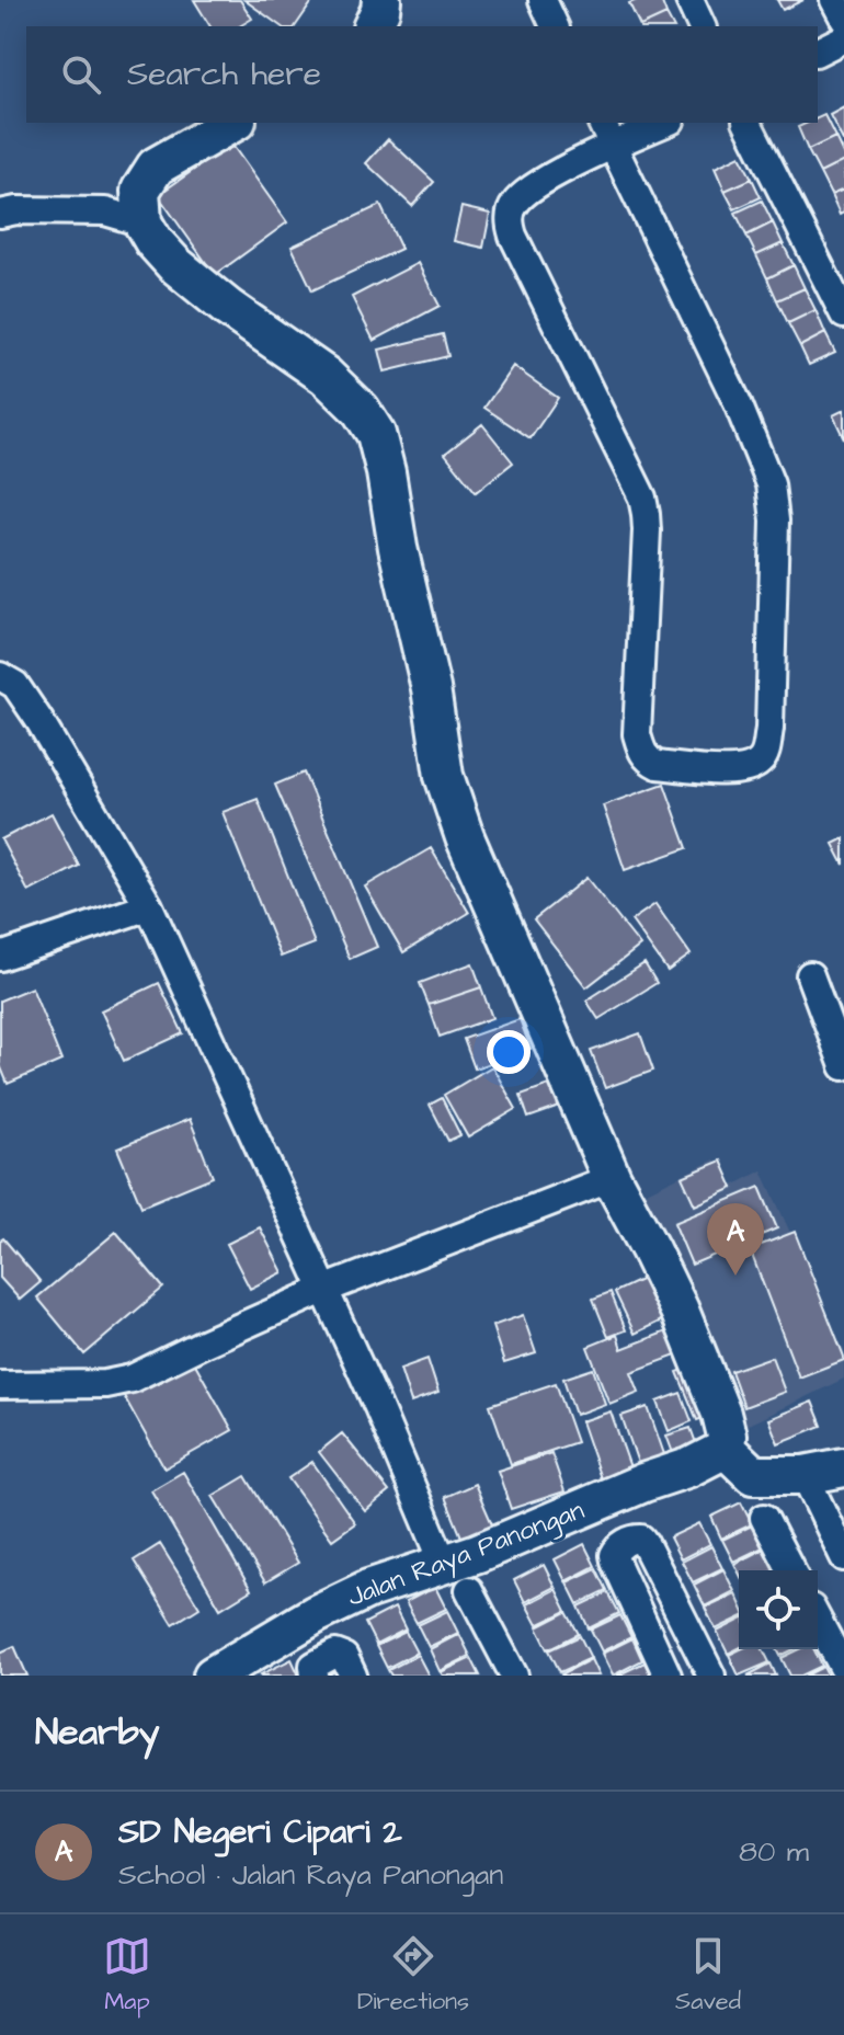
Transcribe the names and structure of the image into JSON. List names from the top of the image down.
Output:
{
  "streets": {
    "street": ["Jalan Raya Panongan"]
  },
  "page": {
    "search": "Search here",
    "pins": "A",
    "heading": "Nearby",
    "list": [
      {
        "mark": "A",
        "name": "SD Negeri Cipari 2",
        "note": "School · Jalan Raya Panongan",
        "value": "80 m"
      }
    ],
    "nav": ["Map", "Directions", "Saved"]
  }
}
